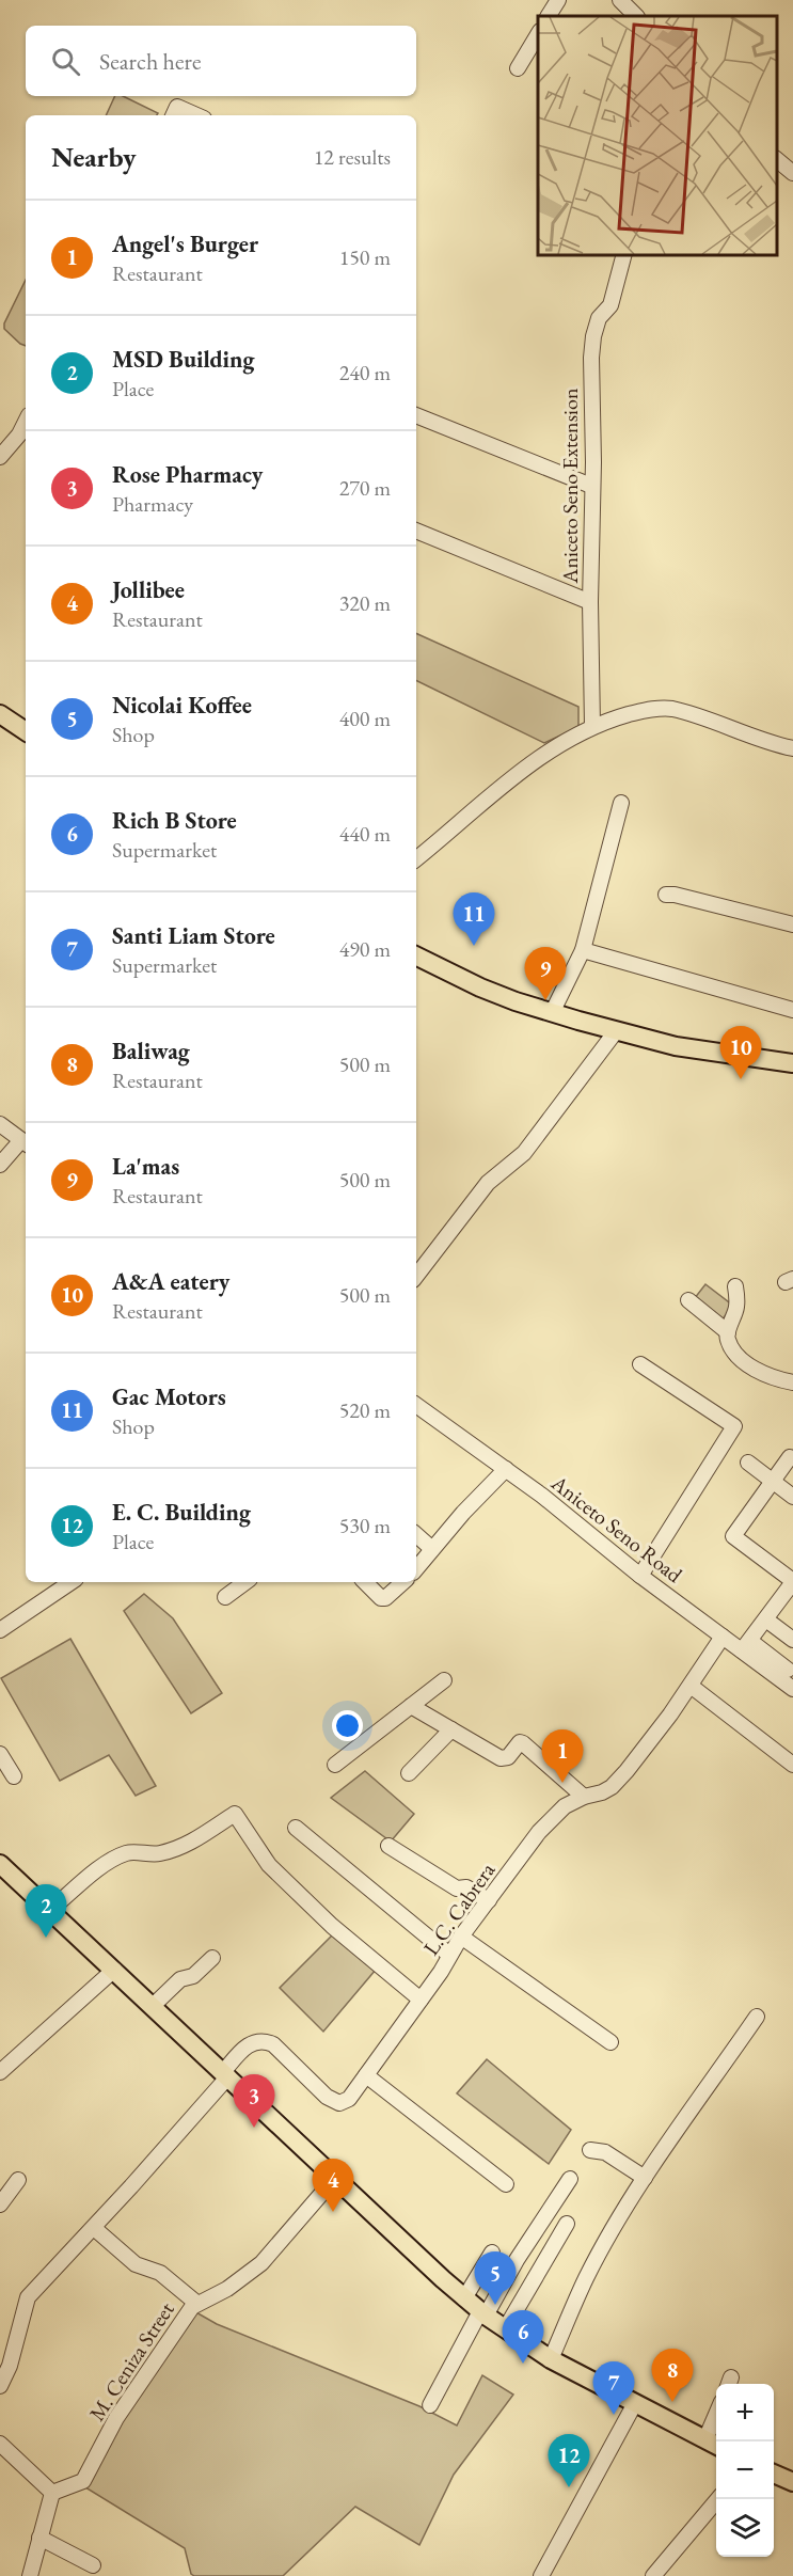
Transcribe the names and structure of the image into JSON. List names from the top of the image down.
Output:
{
  "streets": {
    "street": [
      "Aniceto Seno Extension",
      "Aniceto Seno Road",
      "L.C. Cabrera",
      "M. Ceniza Street"
    ]
  },
  "crossings": [
    ["Aniceto Seno Road", "L.C. Cabrera"]
  ],
  "page": {
    "search": "Search here",
    "heading": ["Nearby", "12 results"],
    "list": [
      {
        "mark": "1",
        "name": "Angel's Burger",
        "note": "Restaurant",
        "value": "150 m"
      },
      {
        "mark": "2",
        "name": "MSD Building",
        "note": "Place",
        "value": "240 m"
      },
      {
        "mark": "3",
        "name": "Rose Pharmacy",
        "note": "Pharmacy",
        "value": "270 m"
      },
      {
        "mark": "4",
        "name": "Jollibee",
        "note": "Restaurant",
        "value": "320 m"
      },
      {
        "mark": "5",
        "name": "Nicolai Koffee",
        "note": "Shop",
        "value": "400 m"
      },
      {
        "mark": "6",
        "name": "Rich B Store",
        "note": "Supermarket",
        "value": "440 m"
      },
      {
        "mark": "7",
        "name": "Santi Liam Store",
        "note": "Supermarket",
        "value": "490 m"
      },
      {
        "mark": "8",
        "name": "Baliwag",
        "note": "Restaurant",
        "value": "500 m"
      },
      {
        "mark": "9",
        "name": "La'mas",
        "note": "Restaurant",
        "value": "500 m"
      },
      {
        "mark": "10",
        "name": "A&A eatery",
        "note": "Restaurant",
        "value": "500 m"
      },
      {
        "mark": "11",
        "name": "Gac Motors",
        "note": "Shop",
        "value": "520 m"
      },
      {
        "mark": "12",
        "name": "E. C. Building",
        "note": "Place",
        "value": "530 m"
      }
    ],
    "pins": [
      "11",
      "9",
      "10",
      "1",
      "2",
      "3",
      "4",
      "5",
      "6",
      "8",
      "7",
      "12"
    ],
    "map_buttons": ["+", "−"]
  }
}
